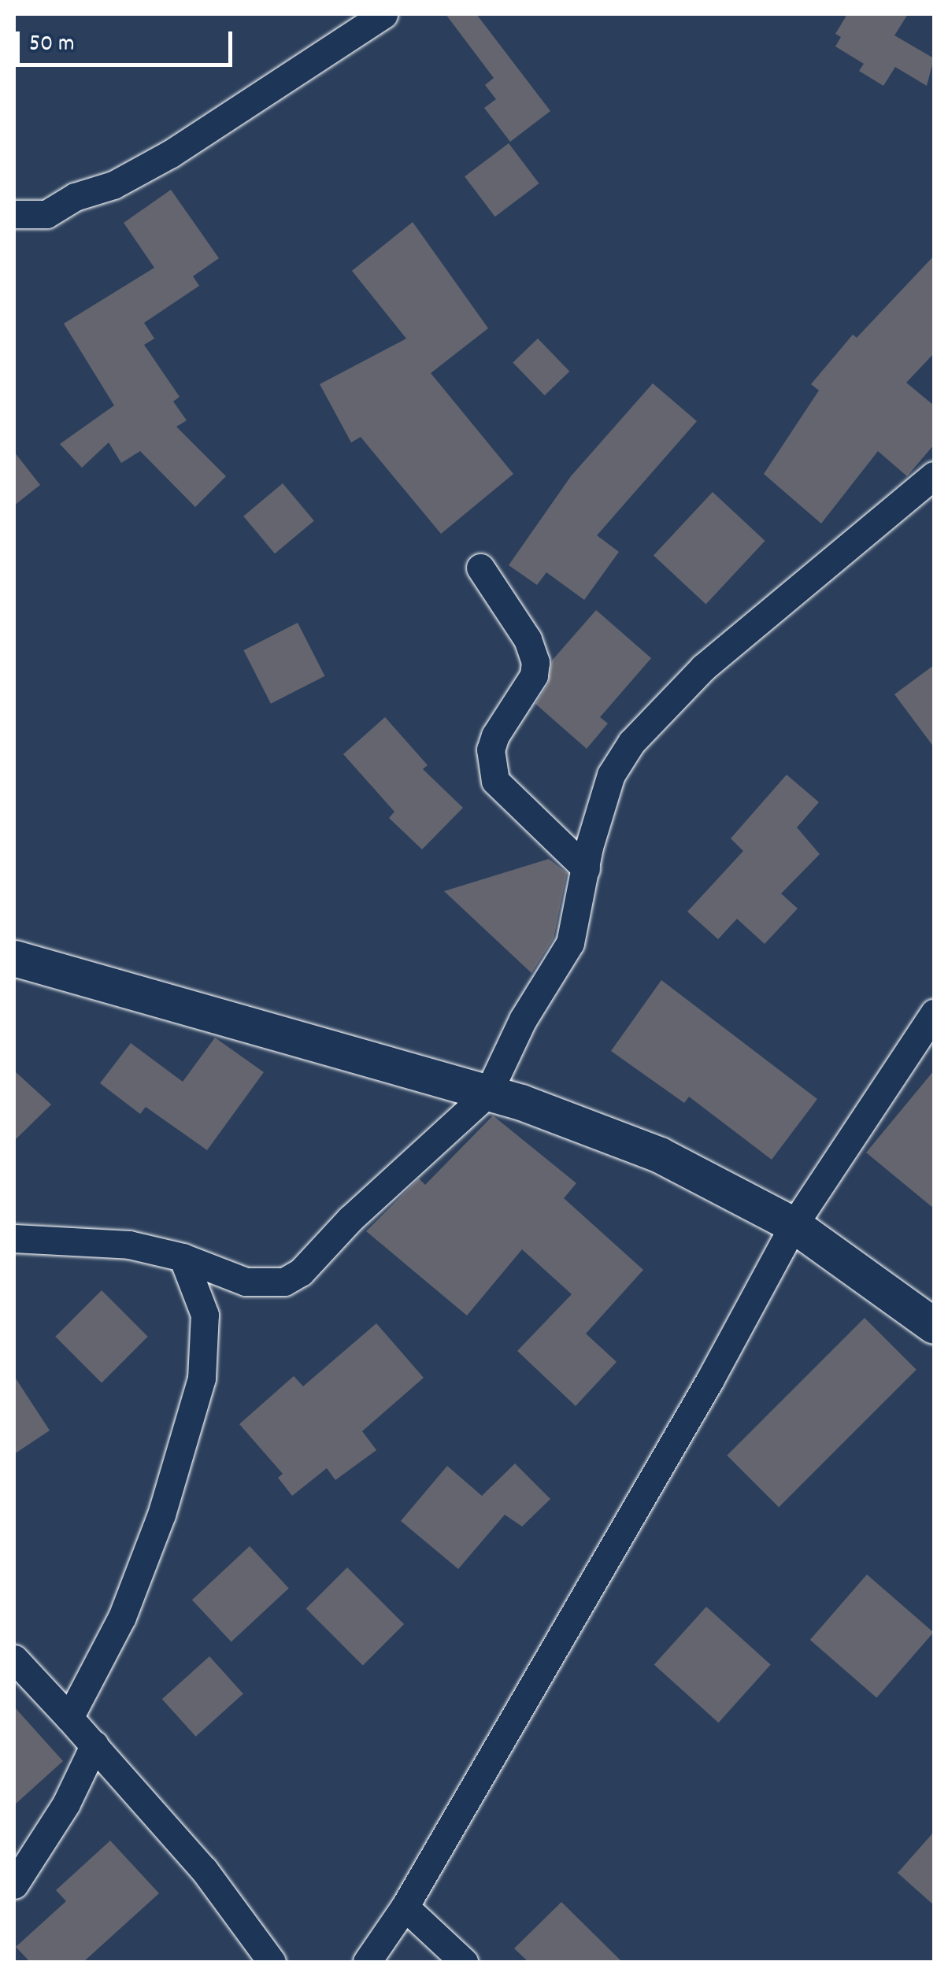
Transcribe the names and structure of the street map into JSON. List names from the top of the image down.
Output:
{
  "scale_bar": "50 m"
}
